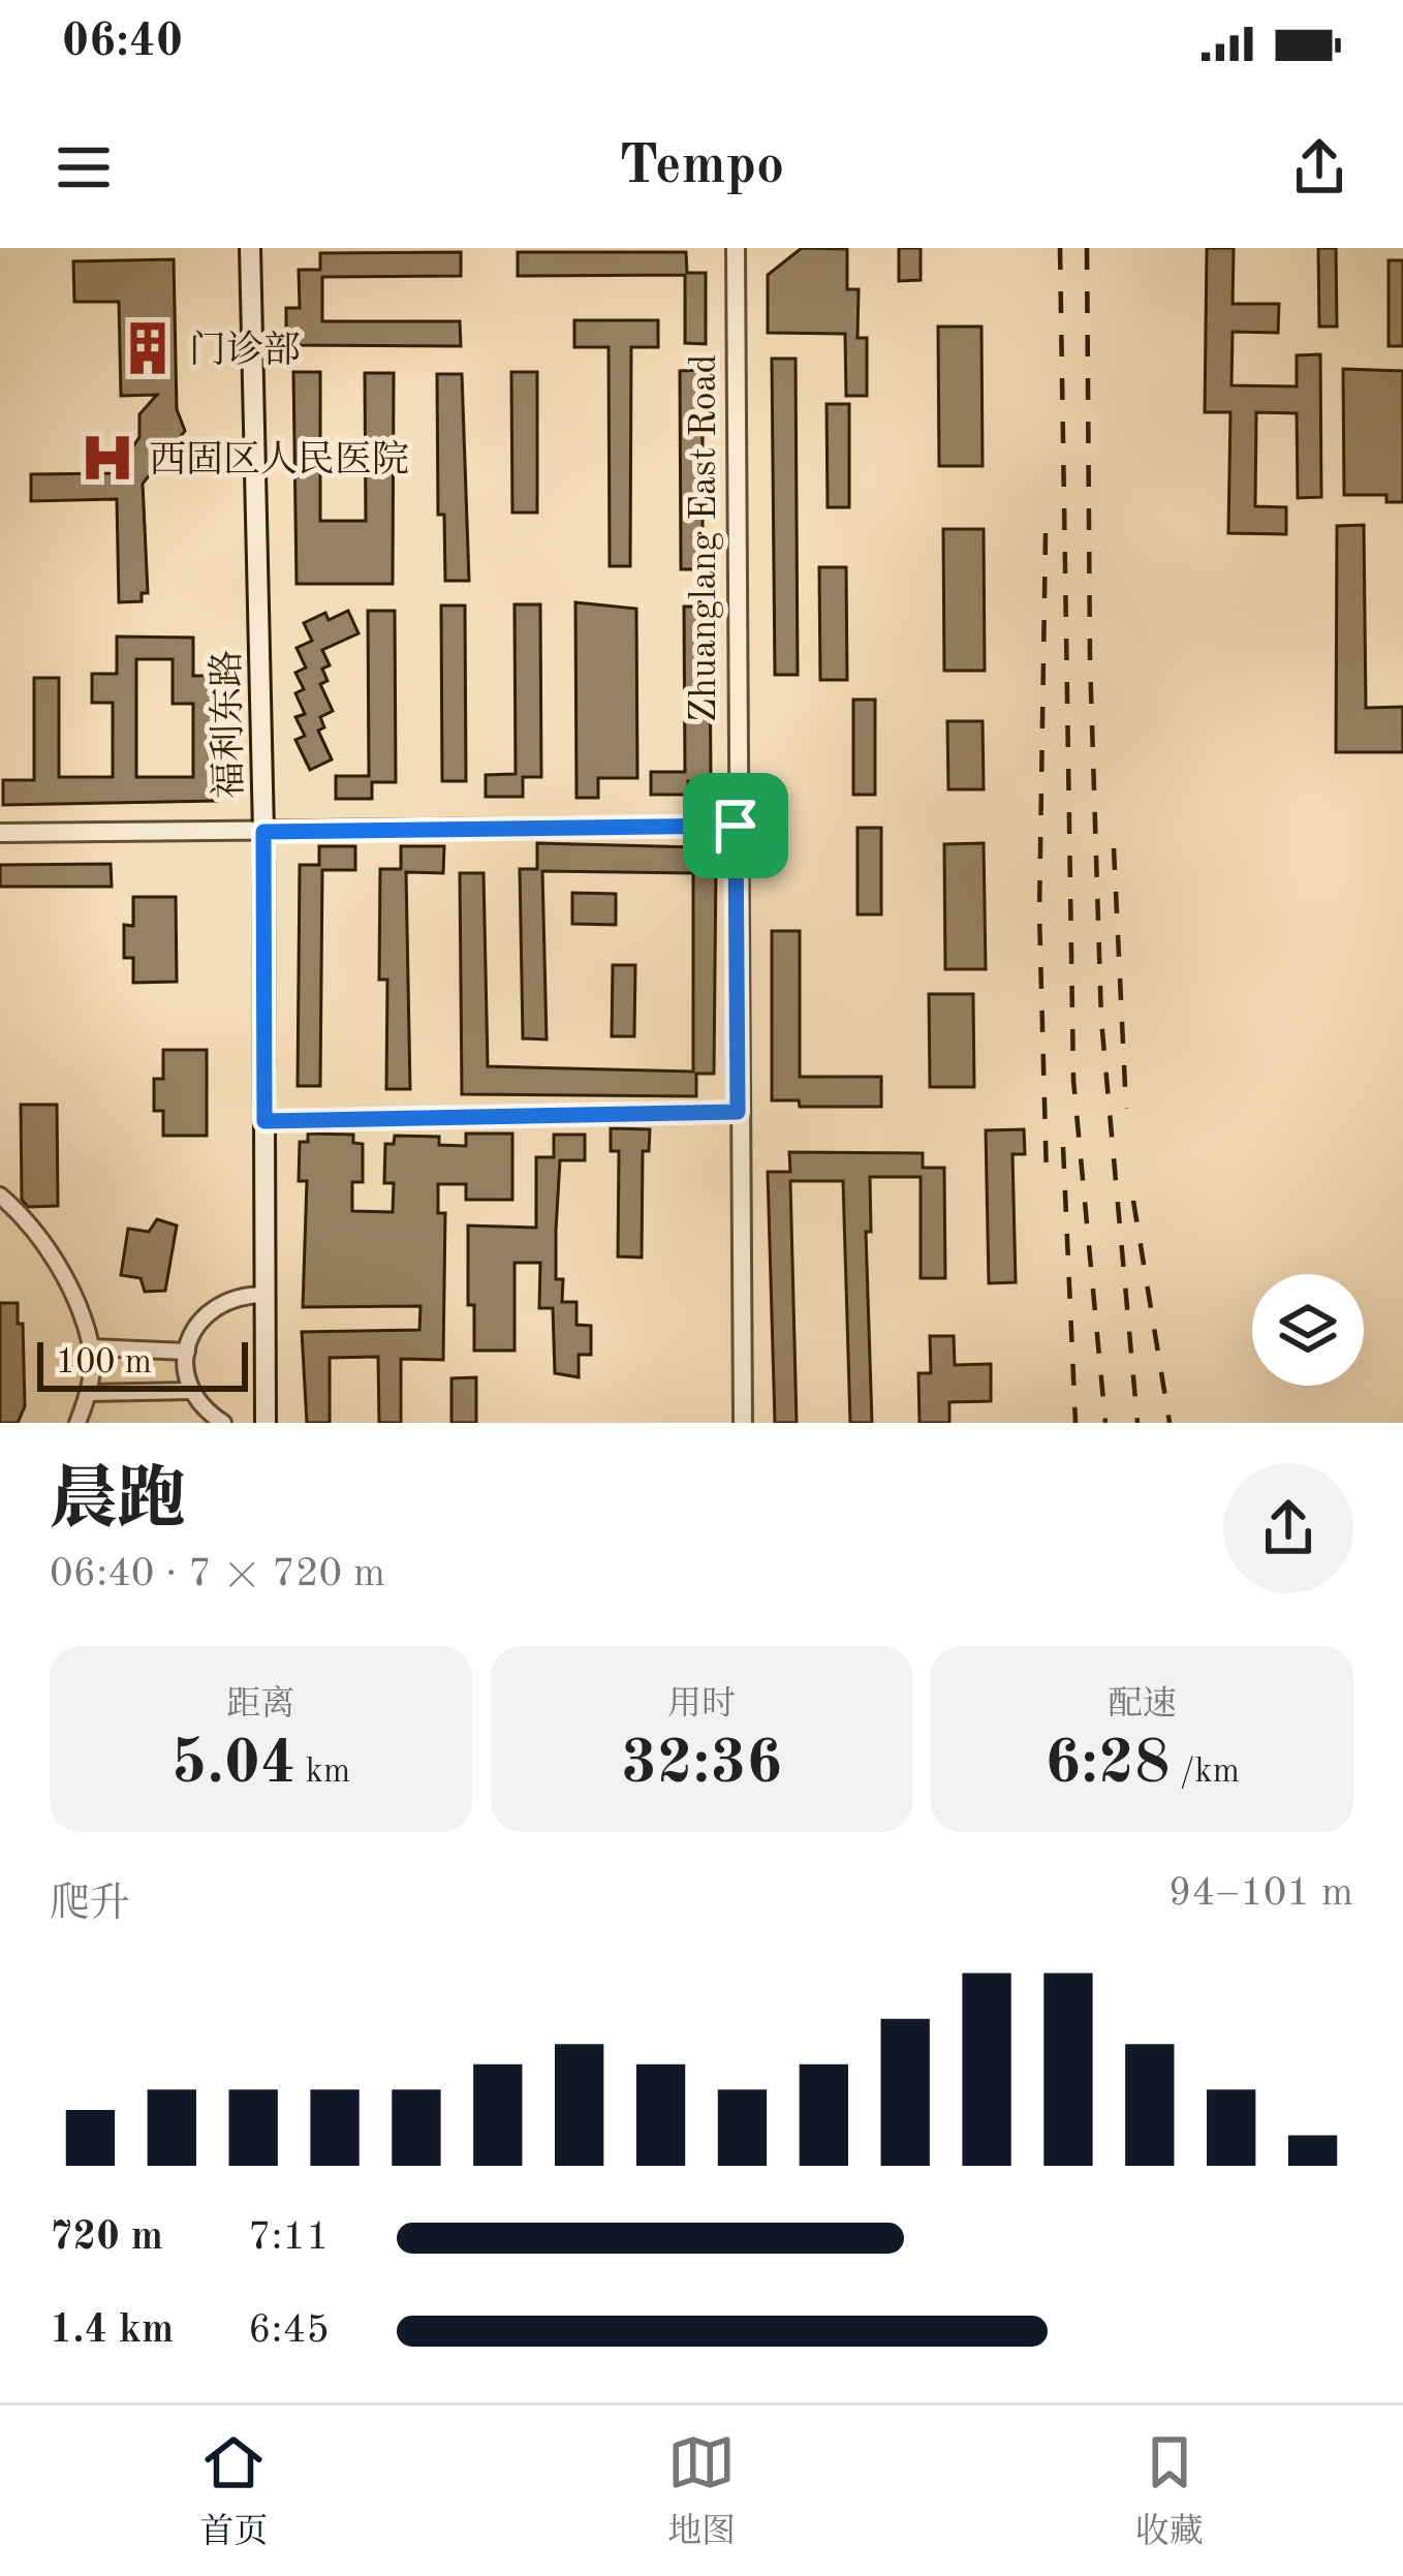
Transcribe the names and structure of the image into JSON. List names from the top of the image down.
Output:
{
  "streets": {
    "main road": ["福利东路"],
    "street": ["Zhuanglang East Road"]
  },
  "places": {
    "building": ["门诊部"],
    "hospital": ["西固区人民医院"]
  },
  "scale_bar": "100 m",
  "page": {
    "status": "06:40",
    "header": "Tempo",
    "scale": "100 m",
    "heading": ["晨跑", "06:40 · 7 × 720 m"],
    "stats": [
      ["距离", "5.04 km"],
      ["用时", "32:36"],
      ["配速", "6:28 /km"]
    ],
    "chart": ["爬升", "94–101 m"],
    "list": [
      {
        "name": "720 m",
        "note": "7:11"
      },
      {
        "name": "1.4 km",
        "note": "6:45"
      }
    ],
    "tabs": ["首页", "地图", "收藏"]
  }
}
